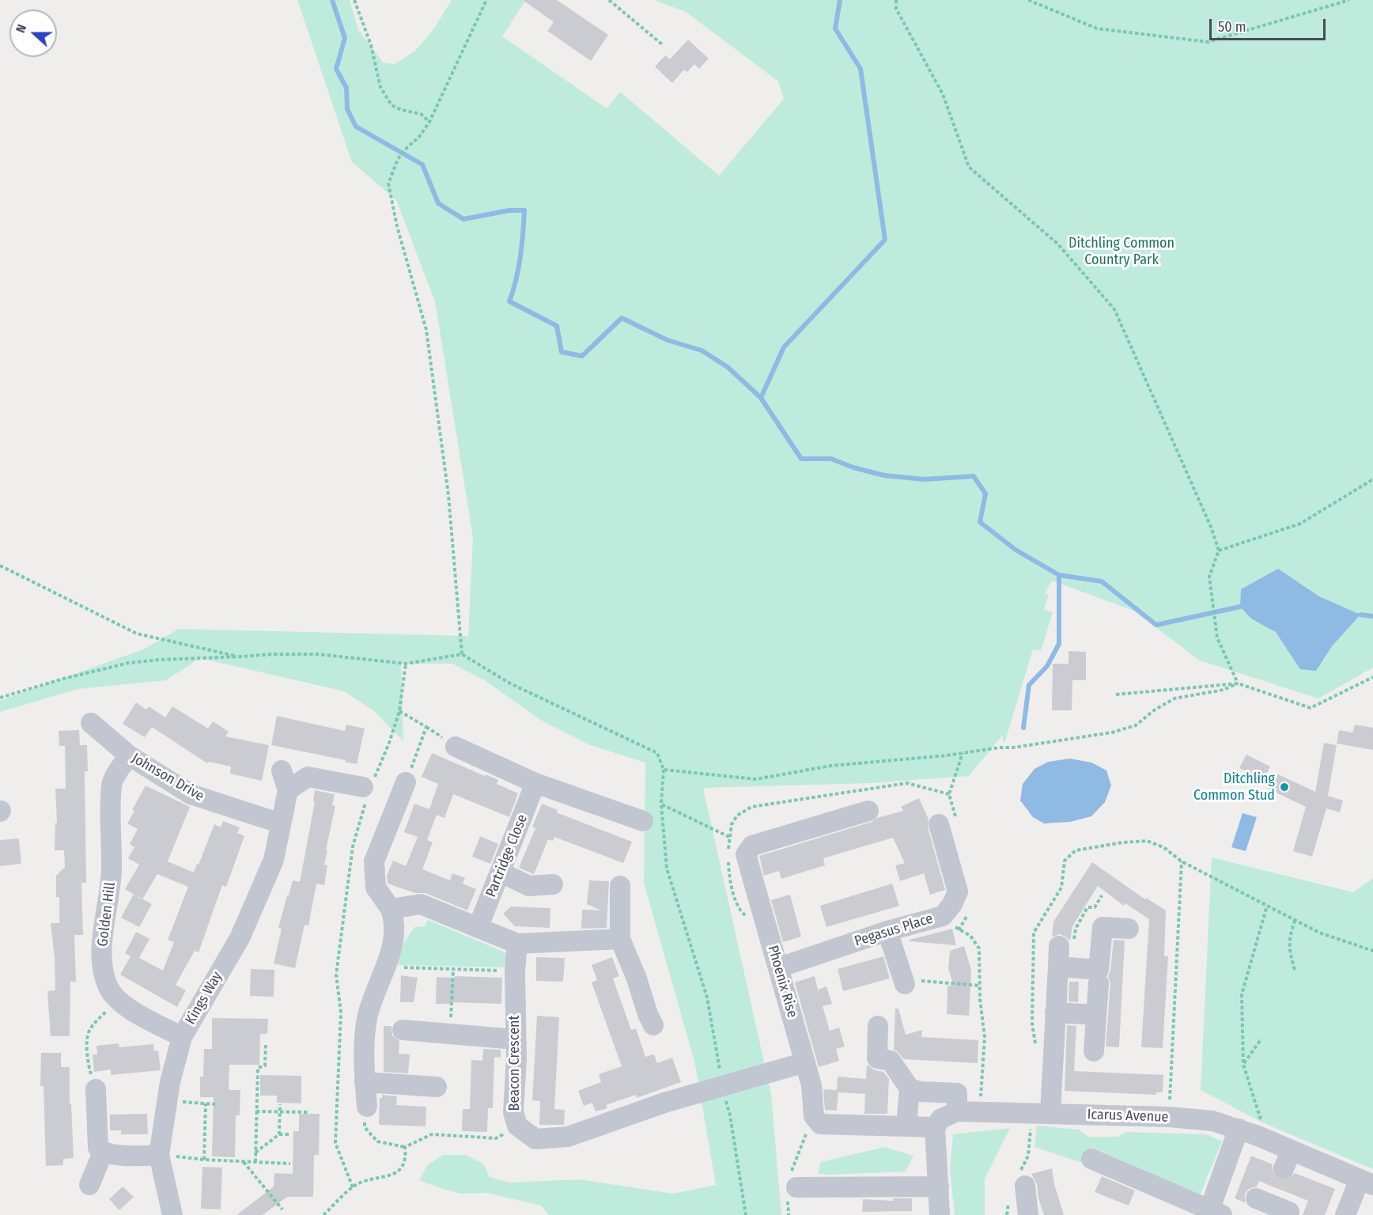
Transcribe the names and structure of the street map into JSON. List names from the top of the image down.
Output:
{
  "streets": {
    "street": [
      "Johnson Drive",
      "Partridge Close",
      "Golden Hill",
      "Pegasus Place",
      "Phoenix Rise",
      "Kings Way",
      "Beacon Crescent",
      "Icarus Avenue"
    ]
  },
  "crossings": [
    ["Johnson Drive", "Golden Hill"],
    ["Johnson Drive", "Kings Way"],
    ["Golden Hill", "Kings Way"],
    ["Pegasus Place", "Phoenix Rise"],
    ["Phoenix Rise", "Beacon Crescent"]
  ],
  "parks": ["Ditchling Common Country Park"],
  "places": ["Ditchling Common Stud"],
  "scale_bar": "50 m",
  "north": "left"
}
